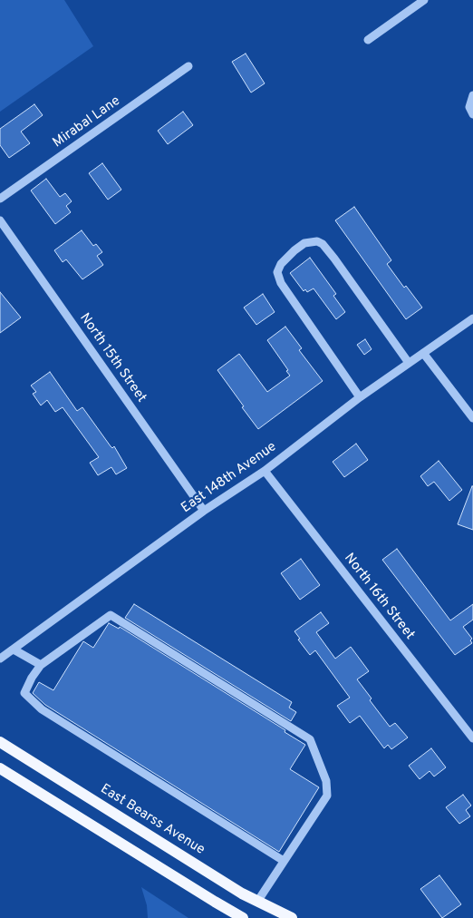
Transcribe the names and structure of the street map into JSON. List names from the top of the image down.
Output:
{
  "streets": {
    "main road": ["East Bearss Avenue"],
    "street": [
      "Mirabal Lane",
      "North 15th Street",
      "East 148th Avenue",
      "North 16th Street"
    ]
  },
  "crossings": [
    ["North 15th Street", "East 148th Avenue"],
    ["East 148th Avenue", "North 16th Street"]
  ]
}
